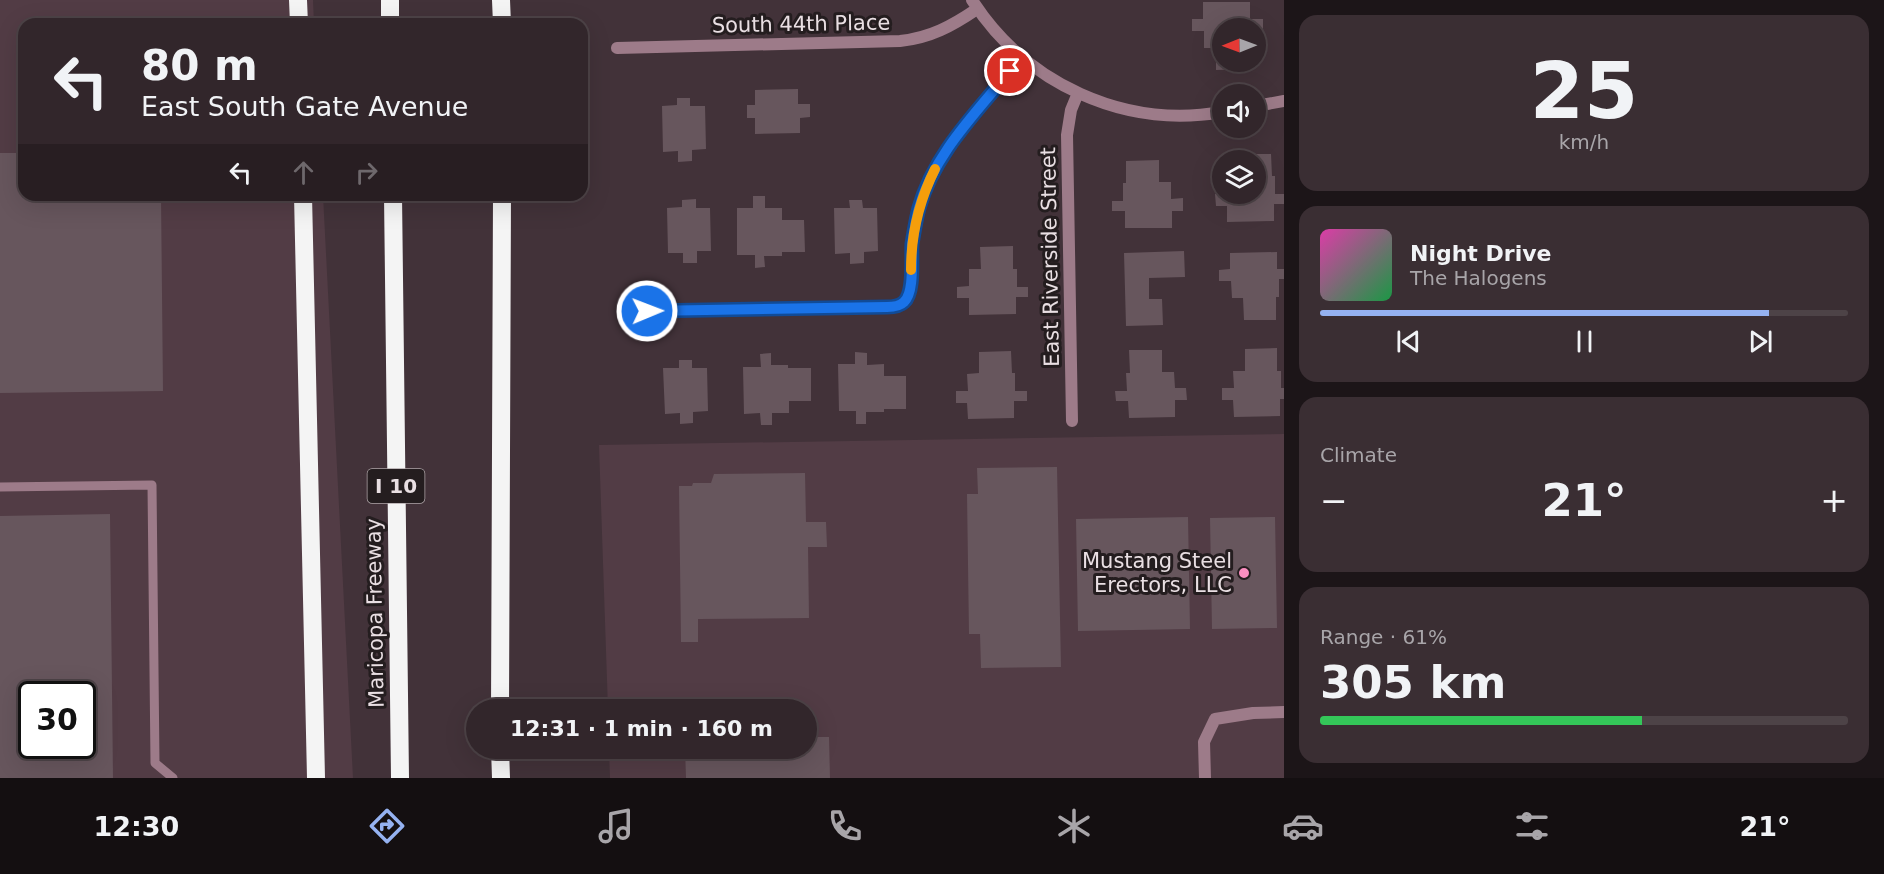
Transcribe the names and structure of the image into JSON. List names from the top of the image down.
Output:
{
  "streets": {
    "highway": ["I 10", "Maricopa Freeway"],
    "street": ["South 44th Place", "East Riverside Street"]
  },
  "places": ["Mustang Steel Erectors, LLC"],
  "north": "left",
  "page": {
    "tile": [
      ["25", "km/h"],
      "Climate",
      ["Range · 61%", "305 km"]
    ],
    "turn": ["80 m", "East South Gate Avenue"],
    "song": ["Night Drive", "The Halogens"],
    "heat": ["−", "21°", "+"],
    "limit": "30",
    "trip": "12:31 · 1 min · 160 m",
    "tabs": ["12:30", "21°"]
  }
}
